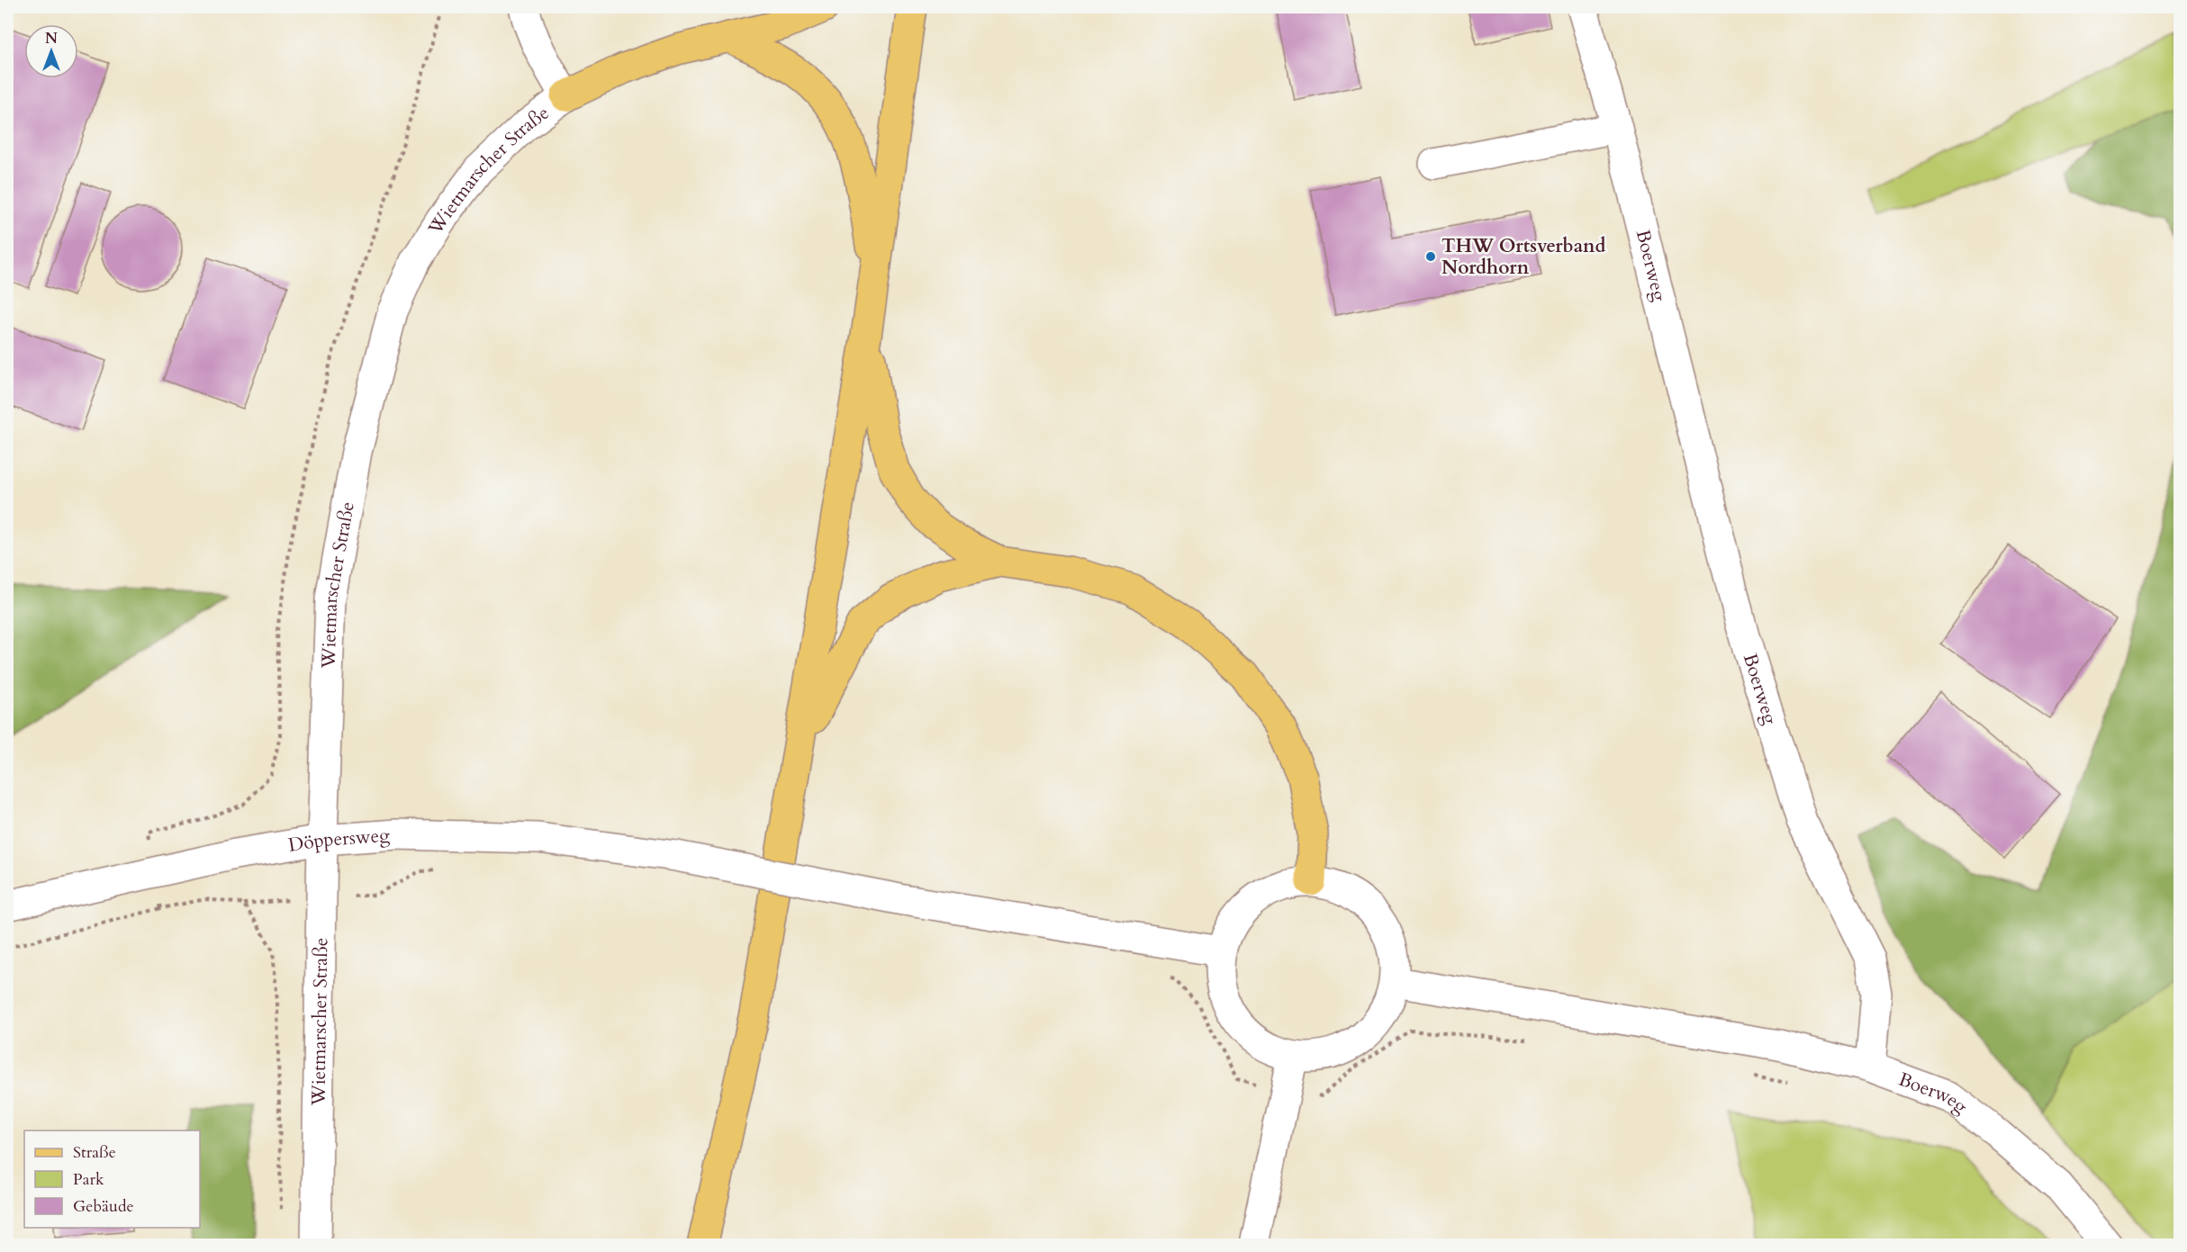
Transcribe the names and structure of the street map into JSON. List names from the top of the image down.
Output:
{
  "streets": {
    "street": ["Wietmarscher Straße", "Boerweg", "Döppersweg"]
  },
  "crossings": [
    ["Wietmarscher Straße", "Döppersweg"]
  ],
  "places": ["THW Ortsverband Nordhorn"],
  "legend": ["Straße", "Park", "Gebäude"],
  "north": "top"
}
